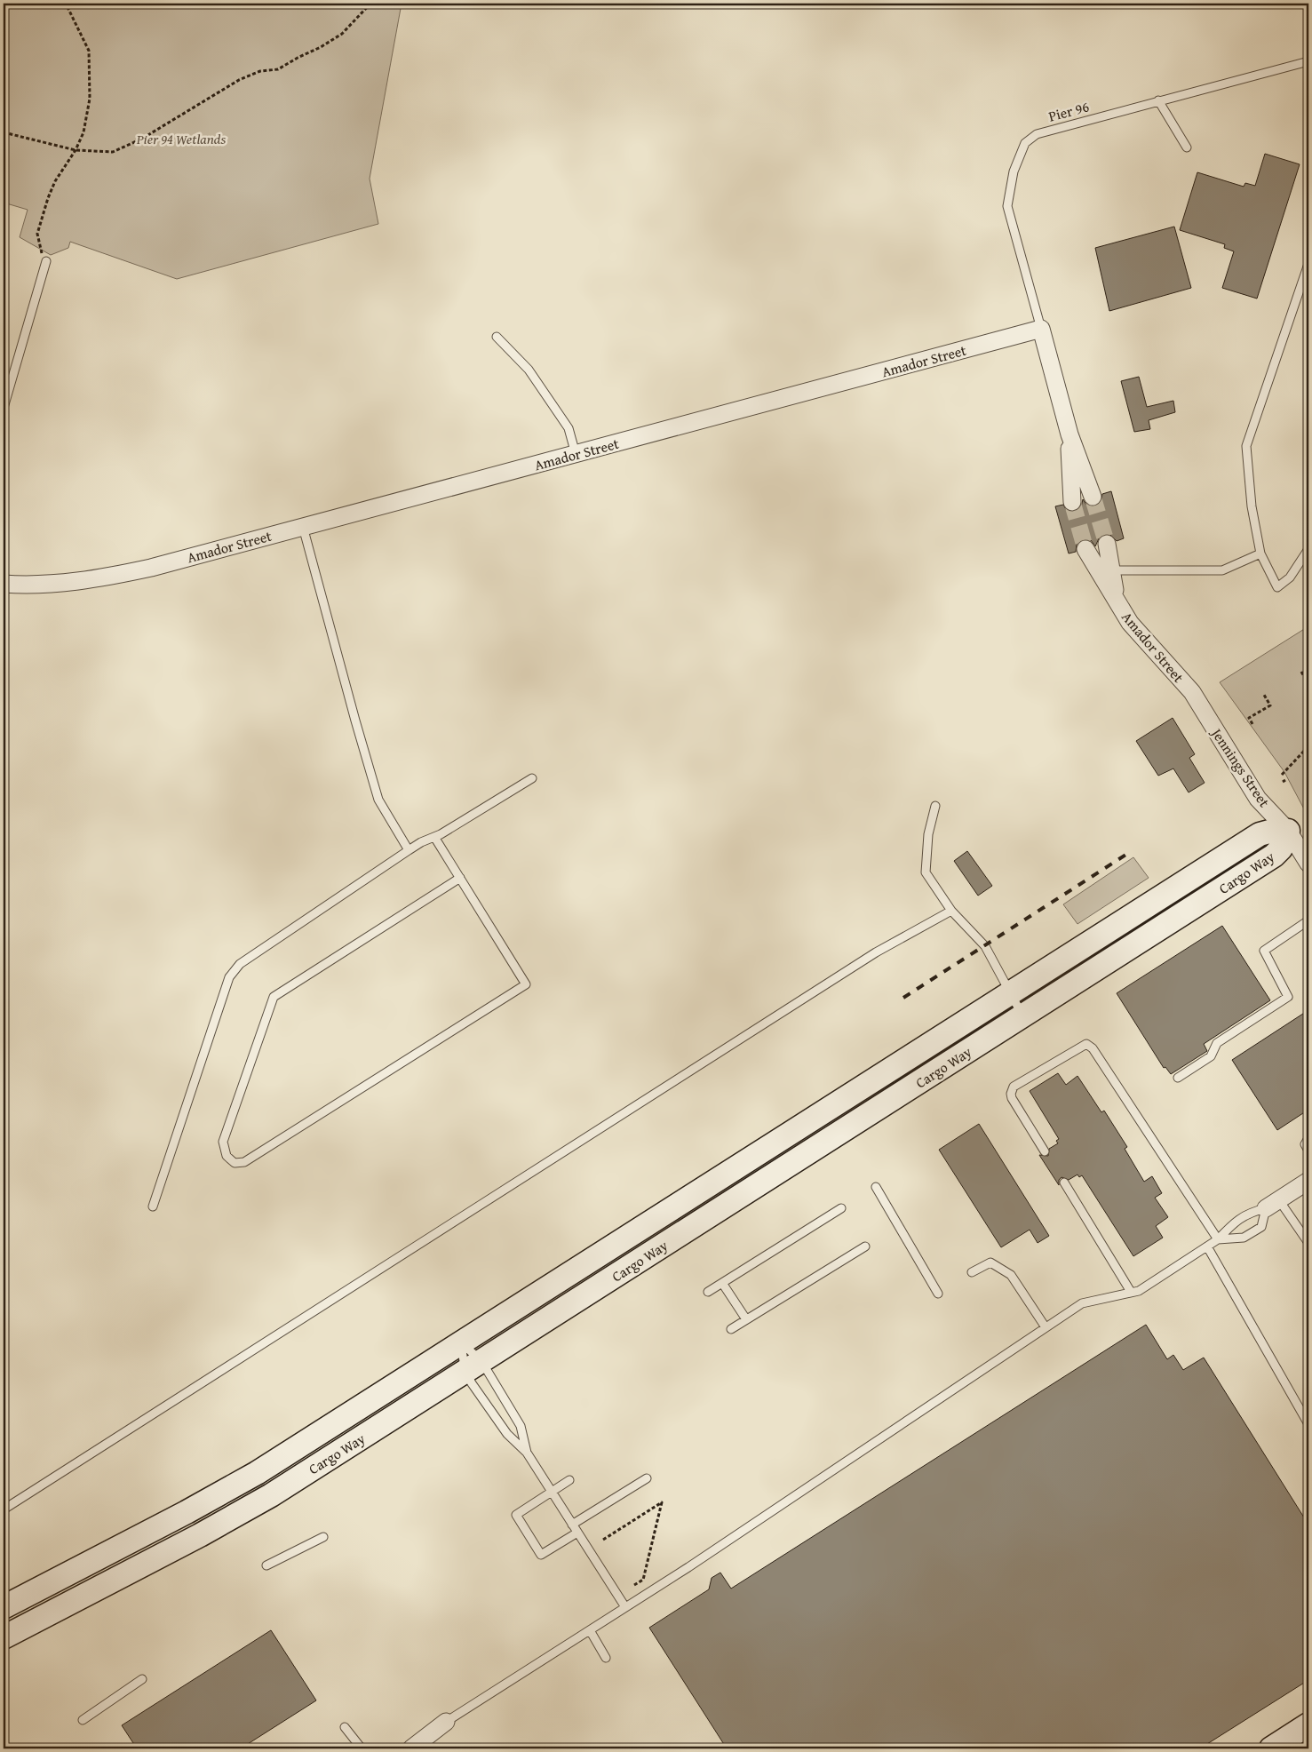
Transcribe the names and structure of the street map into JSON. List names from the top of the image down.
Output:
{
  "streets": {
    "main road": ["Cargo Way"],
    "street": ["Amador Street", "Jennings Street"],
    "lane": ["Pier 96"]
  },
  "crossings": [
    ["Pier 96", "Amador Street"],
    ["Amador Street", "Jennings Street"],
    ["Jennings Street", "Cargo Way"]
  ],
  "parks": ["Pier 94 Wetlands"]
}
